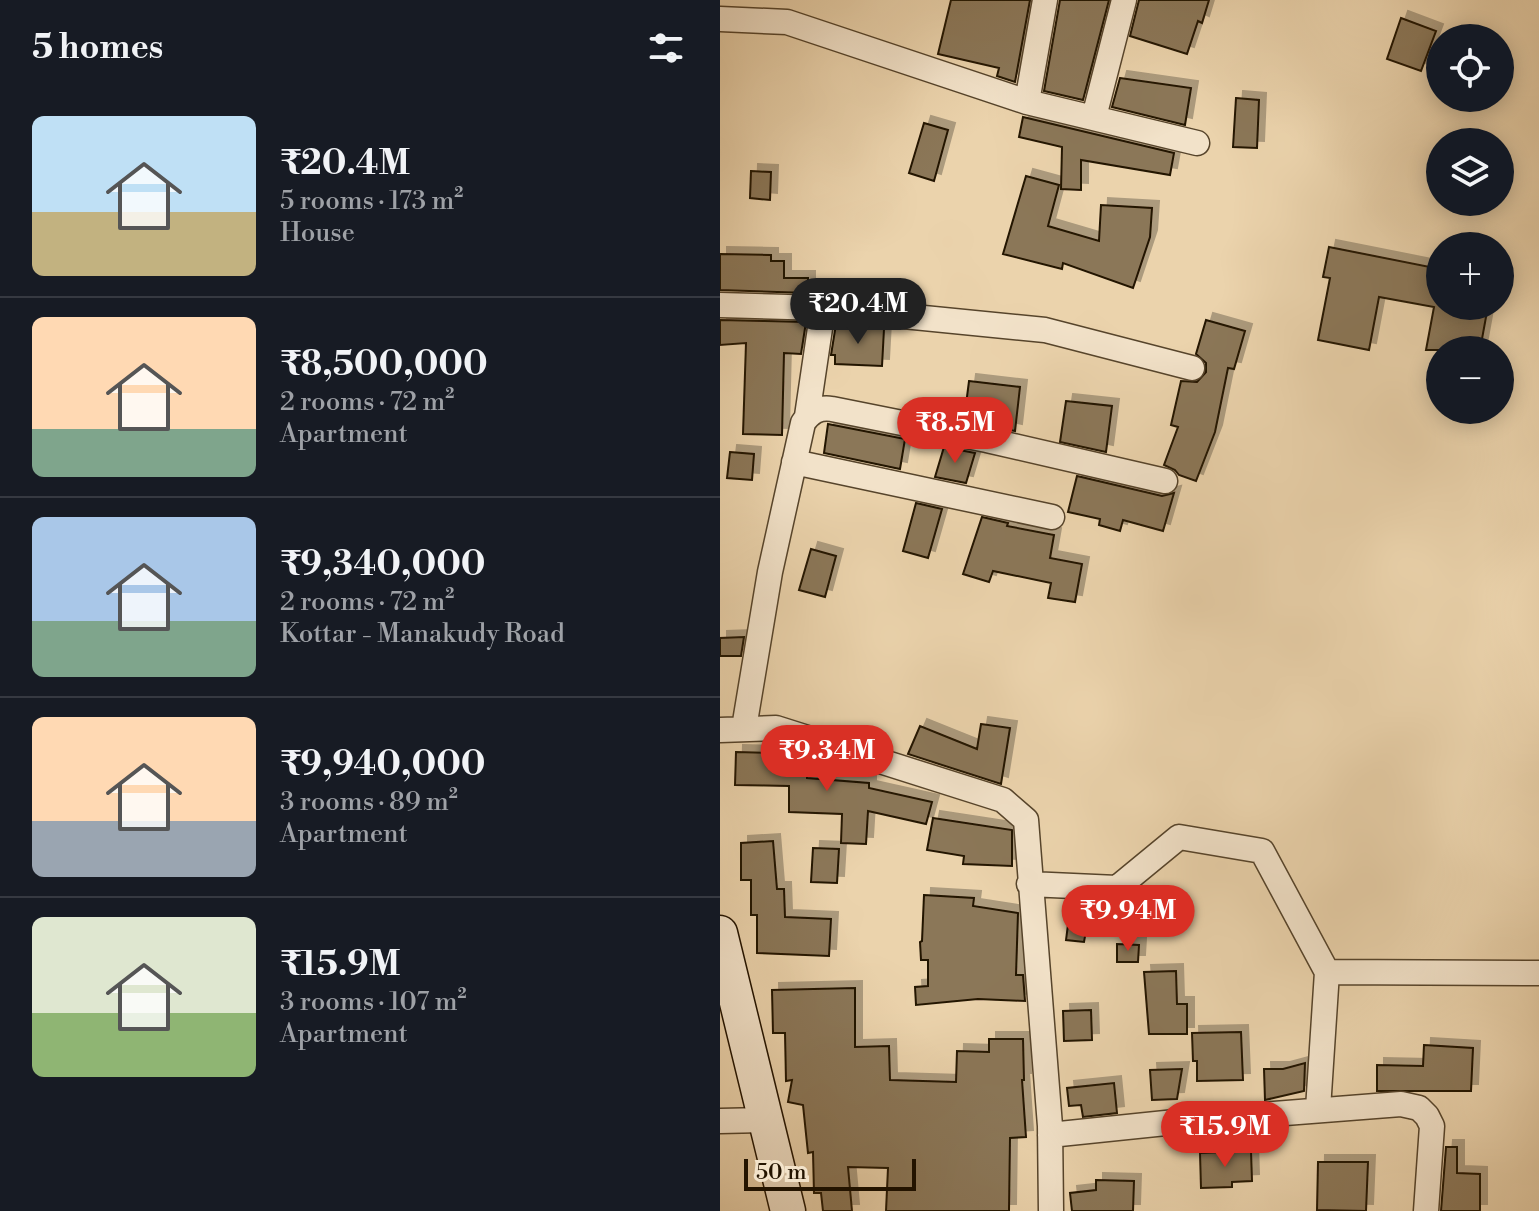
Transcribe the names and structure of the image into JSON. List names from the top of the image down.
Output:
{
  "scale_bar": "50 m",
  "page": {
    "heading": "5 homes",
    "map_buttons": ["+", "−"],
    "list": [
      {
        "name": "₹20.4M",
        "note": "5 rooms · 173 m² · House"
      },
      {
        "name": "₹8,500,000",
        "note": "2 rooms · 72 m² · Apartment"
      },
      {
        "name": "₹9,340,000",
        "note": "2 rooms · 72 m² · Kottar - Manakudy Road"
      },
      {
        "name": "₹9,940,000",
        "note": "3 rooms · 89 m² · Apartment"
      },
      {
        "name": "₹15.9M",
        "note": "3 rooms · 107 m² · Apartment"
      }
    ],
    "price": [
      "₹20.4M",
      "₹8.5M",
      "₹9.34M",
      "₹9.94M",
      "₹15.9M"
    ],
    "scale": "50 m"
  }
}
